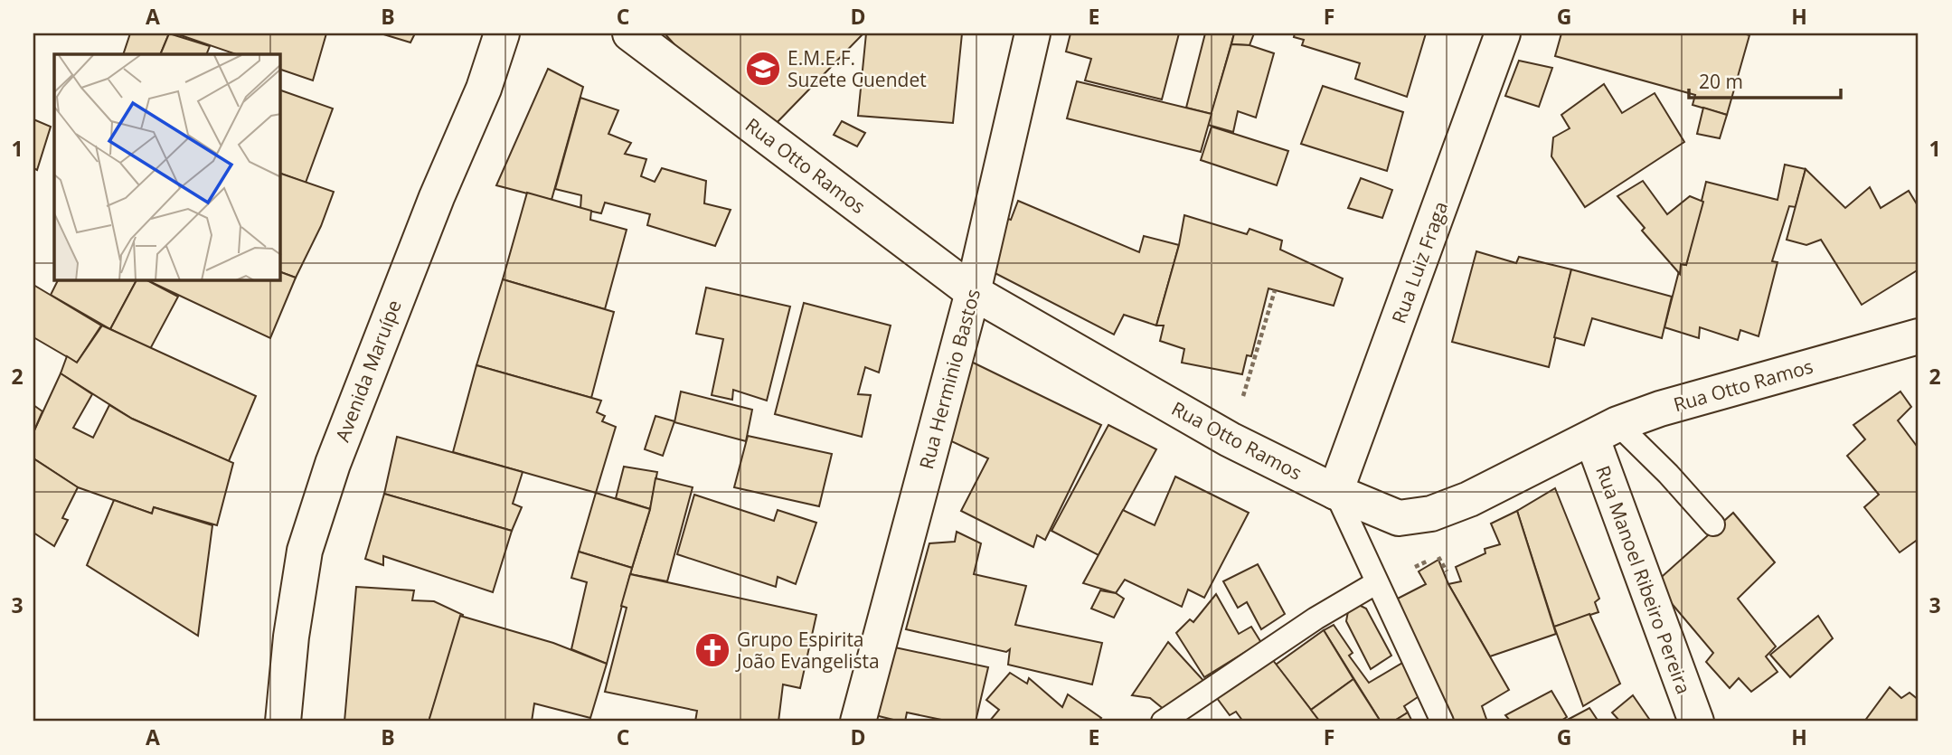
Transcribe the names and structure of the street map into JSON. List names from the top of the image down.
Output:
{
  "streets": {
    "street": [
      "Rua Otto Ramos",
      "Rua Luiz Fraga",
      "Avenida Maruípe",
      "Rua Herminio Bastos",
      "Rua Manoel Ribeiro Pereira"
    ]
  },
  "crossings": [
    ["Rua Otto Ramos", "Rua Luiz Fraga"],
    ["Rua Otto Ramos", "Rua Herminio Bastos"],
    ["Rua Otto Ramos", "Rua Manoel Ribeiro Pereira"]
  ],
  "places": {
    "school or university": ["E.M.E.F. Suzete Cuendet"],
    "church": ["Grupo Espirita João Evangelista"]
  },
  "scale_bar": "20 m",
  "grid": {
    "columns": [
      "A",
      "B",
      "C",
      "D",
      "E",
      "F",
      "G",
      "H"
    ],
    "rows": ["1", "2", "3"]
  }
}
